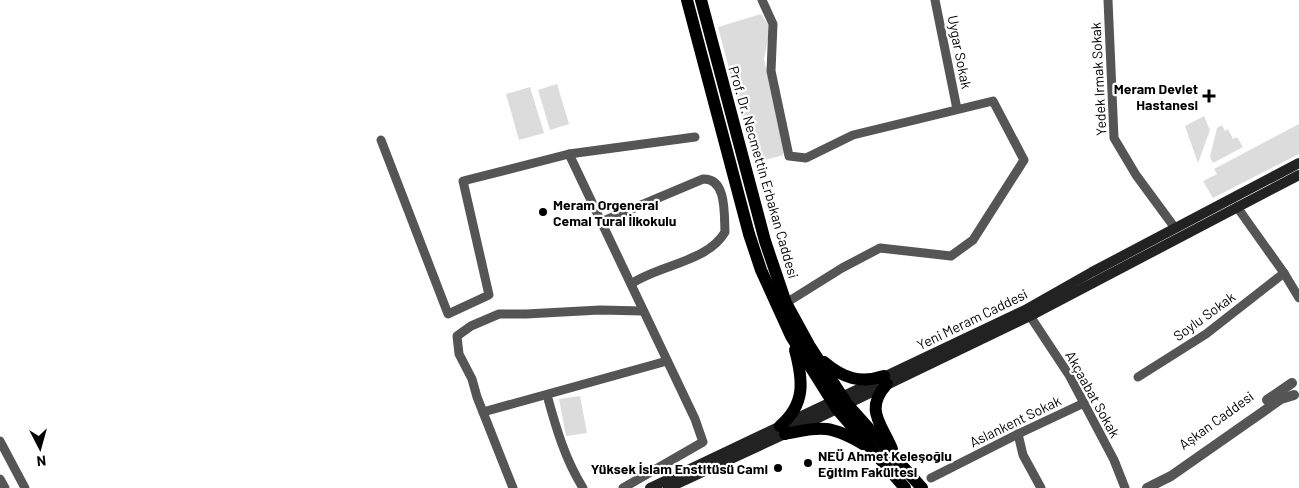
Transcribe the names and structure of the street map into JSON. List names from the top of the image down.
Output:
{
  "streets": {
    "main road": ["Prof. Dr. Necmettin Erbakan Caddesi", "Yeni Meram Caddesi"],
    "street": [
      "Uygar Sokak",
      "Yedek Irmak Sokak",
      "Soylu Sokak",
      "Akçaabat Sokak",
      "Aşkan Caddesi",
      "Aslankent Sokak"
    ]
  },
  "crossings": [
    ["Yedek Irmak Sokak", "Yeni Meram Caddesi"],
    ["Prof. Dr. Necmettin Erbakan Caddesi", "Yeni Meram Caddesi"],
    ["Prof. Dr. Necmettin Erbakan Caddesi", "Aslankent Sokak"],
    ["Yeni Meram Caddesi", "Akçaabat Sokak"],
    ["Akçaabat Sokak", "Aslankent Sokak"]
  ],
  "places": {
    "health": ["Meram Devlet Hastanesi"],
    "other": ["Meram Orgeneral Cemal Tural İlkokulu", "NEÜ Ahmet Keleşoğlu Eğitim Fakültesi", "Yüksek İslam Enstitüsü Cami"]
  },
  "north": "bottom"
}
